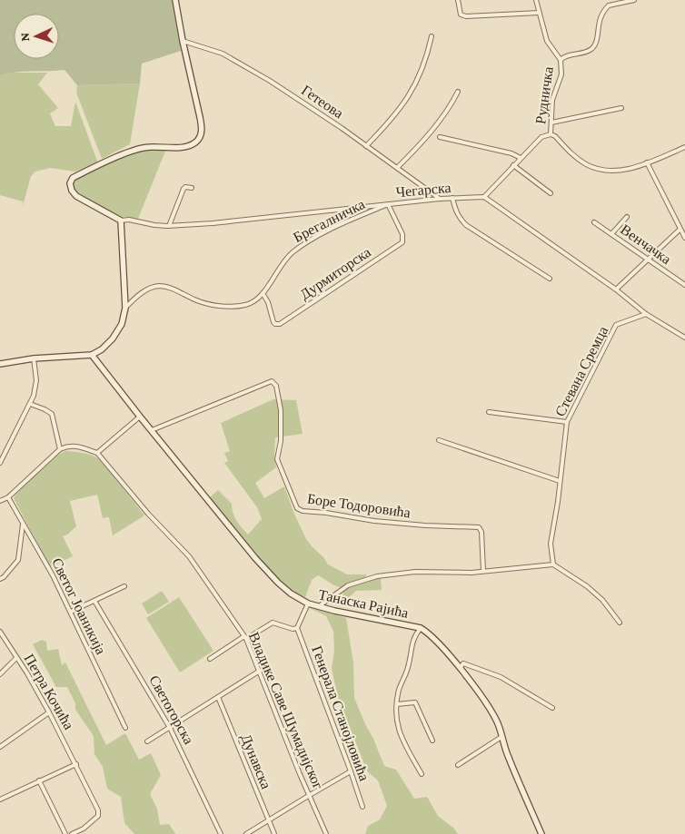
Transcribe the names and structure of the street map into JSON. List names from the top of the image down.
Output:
{
  "streets": {
    "street": [
      "Рудничка",
      "Гетеова",
      "Чегарска",
      "Брегалничка",
      "Венчачка",
      "Дурмиторска",
      "Стевана Сремца",
      "Боре Тодоровића",
      "Танаска Рајића",
      "Светог Јоаникија",
      "Петра Кочића",
      "Светогорска",
      "Владике Саве Шумадијског",
      "Генерала Станојловића",
      "Дунавска"
    ]
  },
  "crossings": [
    ["Рудничка", "Чегарска"],
    ["Гетеова", "Чегарска"],
    ["Чегарска", "Брегалничка"],
    ["Чегарска", "Дурмиторска"],
    ["Брегалничка", "Дурмиторска"],
    ["Боре Тодоровића", "Танаска Рајића"]
  ],
  "north": "left"
}
